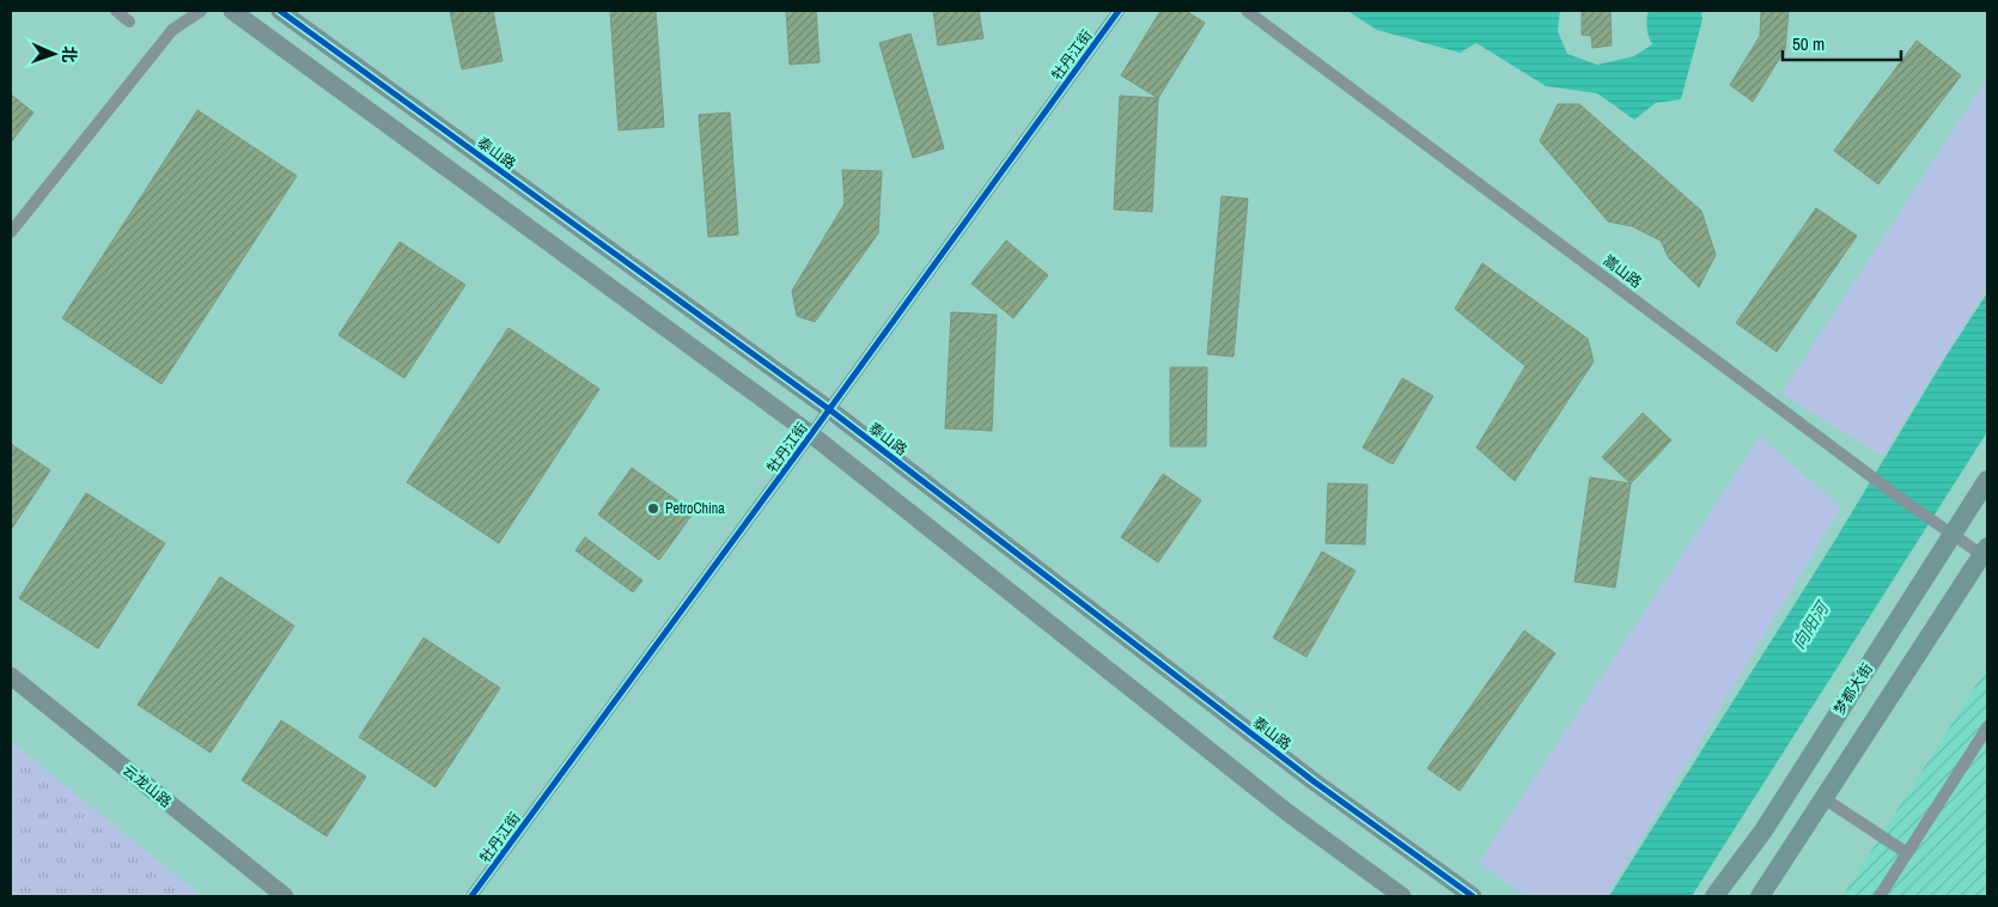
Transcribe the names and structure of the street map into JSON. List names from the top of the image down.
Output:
{
  "streets": {
    "main road": ["梦都大街"],
    "street": [
      "牡丹江街",
      "泰山路",
      "嵩山路",
      "云龙山路"
    ]
  },
  "crossings": [
    ["牡丹江街", "泰山路"],
    ["嵩山路", "梦都大街"]
  ],
  "water": ["向阳河"],
  "places": ["PetroChina"],
  "scale_bar": "50 m",
  "north": "right"
}
